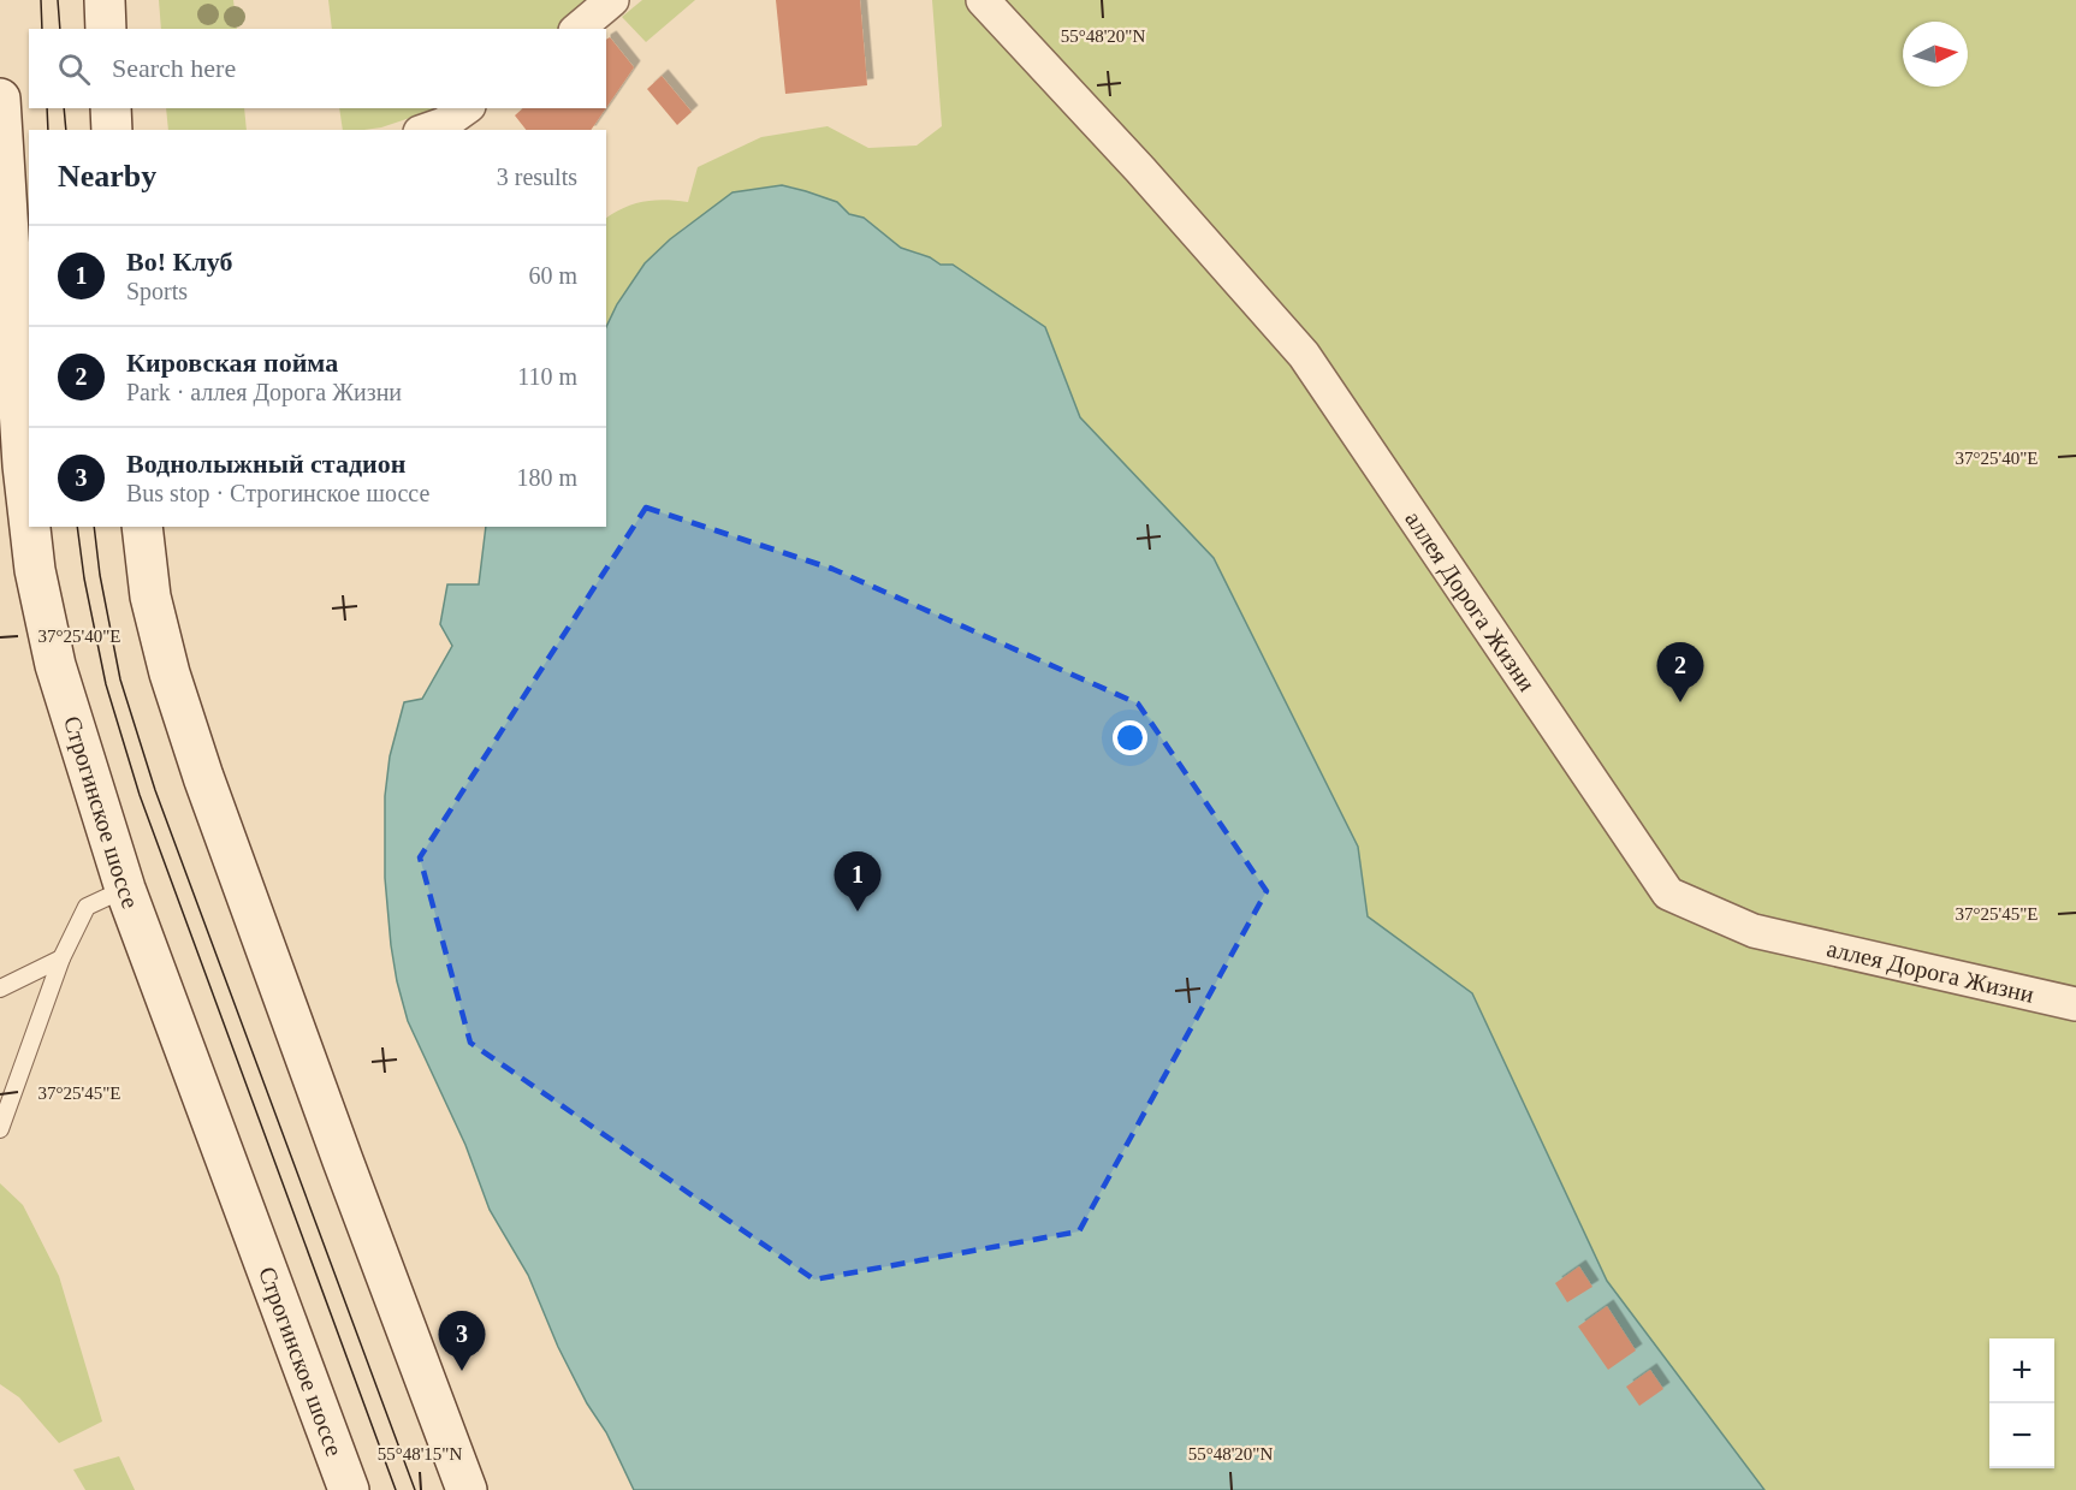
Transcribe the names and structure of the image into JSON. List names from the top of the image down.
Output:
{
  "streets": {
    "main road": ["Строгинское шоссе"],
    "street": ["аллея Дорога Жизни"]
  },
  "north": "right",
  "page": {
    "search": "Search here",
    "heading": ["Nearby", "3 results"],
    "list": [
      {
        "mark": "1",
        "name": "Во! Клуб",
        "note": "Sports",
        "value": "60 m"
      },
      {
        "mark": "2",
        "name": "Кировская пойма",
        "note": "Park · аллея Дорога Жизни",
        "value": "110 m"
      },
      {
        "mark": "3",
        "name": "Воднолыжный стадион",
        "note": "Bus stop · Строгинское шоссе",
        "value": "180 m"
      }
    ],
    "pins": ["2", "1", "3"],
    "map_buttons": ["+", "−"]
  },
  "coordinates": [
    "55°48'20\"N",
    "37°25'40\"E",
    "37°25'45\"E",
    "55°48'15\"N"
  ]
}
